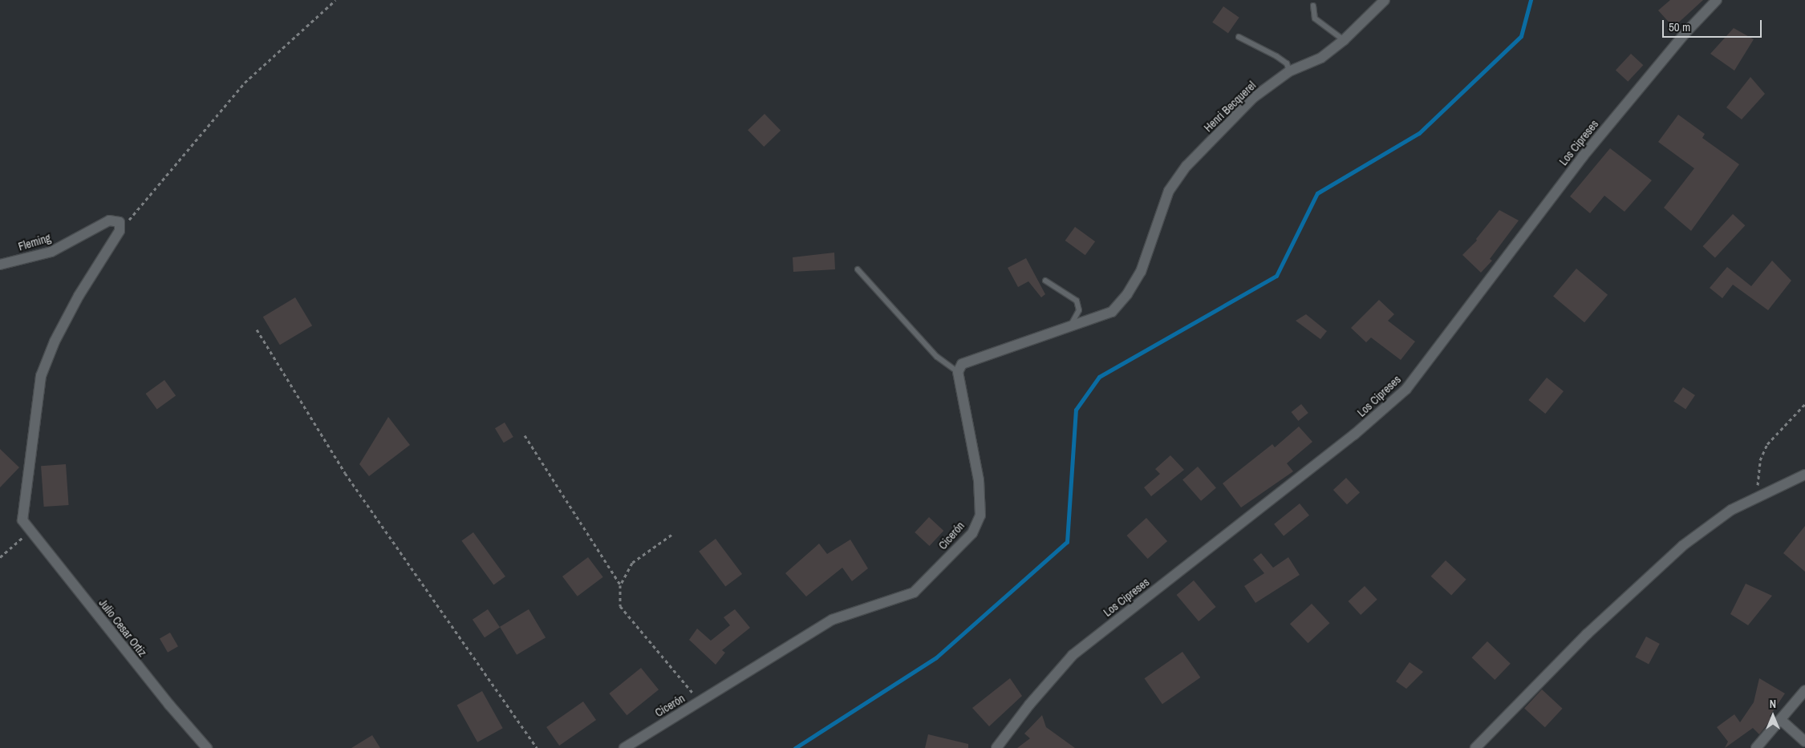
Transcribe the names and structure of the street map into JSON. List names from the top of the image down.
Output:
{
  "streets": {
    "street": [
      "Henri Becquerel",
      "Los Cipreses",
      "Fleming",
      "Cicerón",
      "Julio Cesar Ortiz"
    ]
  },
  "crossings": [
    ["Fleming", "Julio Cesar Ortiz"]
  ],
  "scale_bar": "50 m",
  "north": "top"
}
